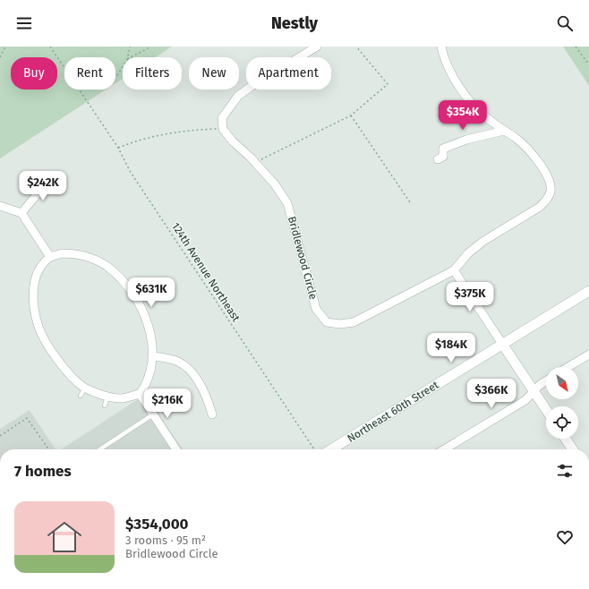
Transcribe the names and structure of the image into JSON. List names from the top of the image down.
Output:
{
  "streets": {
    "street": ["Bridlewood Circle", "Northeast 60th Street"],
    "path": ["124th Avenue Northeast"]
  },
  "north": "bottom right",
  "page": {
    "header": "Nestly",
    "chip": [
      "Buy",
      "Rent",
      "Filters",
      "New",
      "Apartment"
    ],
    "price": [
      "$354K",
      "$242K",
      "$631K",
      "$375K",
      "$184K",
      "$366K",
      "$216K"
    ],
    "heading": "7 homes",
    "list": [
      {
        "name": "$354,000",
        "note": "3 rooms · 95 m² · Bridlewood Circle"
      }
    ]
  }
}
